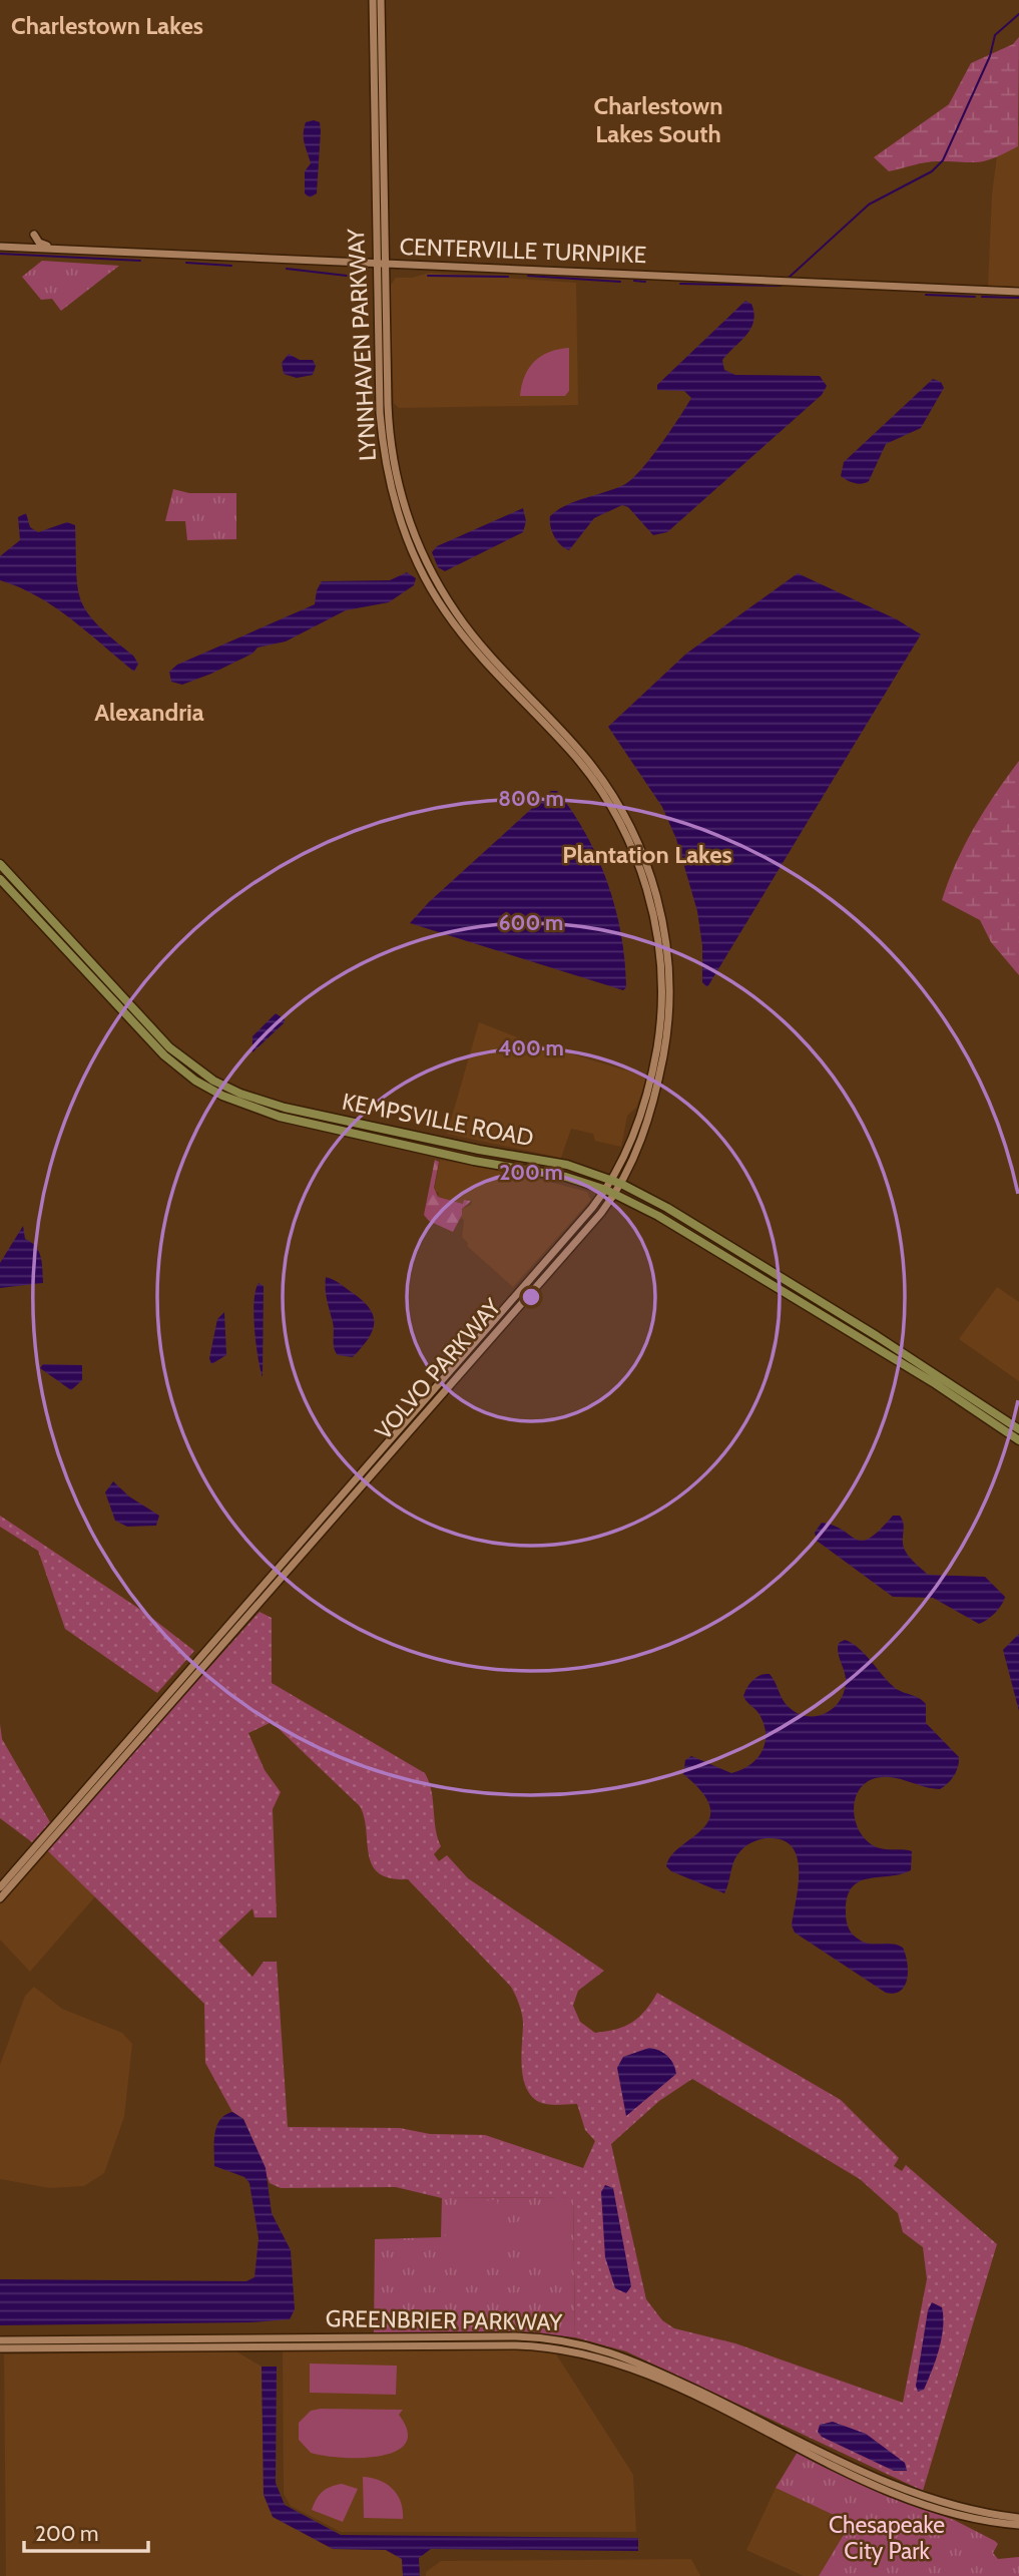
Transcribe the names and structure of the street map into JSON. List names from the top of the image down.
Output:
{
  "streets": {
    "main road": [
      "CENTERVILLE TURNPIKE",
      "LYNNHAVEN PARKWAY",
      "KEMPSVILLE ROAD",
      "VOLVO PARKWAY",
      "GREENBRIER PARKWAY"
    ]
  },
  "crossings": [
    ["CENTERVILLE TURNPIKE", "LYNNHAVEN PARKWAY"],
    ["LYNNHAVEN PARKWAY", "VOLVO PARKWAY"],
    ["KEMPSVILLE ROAD", "VOLVO PARKWAY"]
  ],
  "districts": [
    "Charlestown Lakes",
    "Charlestown Lakes South",
    "Alexandria",
    "Plantation Lakes"
  ],
  "parks": ["Chesapeake City Park"],
  "scale_bar": "200 m",
  "rings": [
    "800 m",
    "600 m",
    "400 m",
    "200 m"
  ]
}
